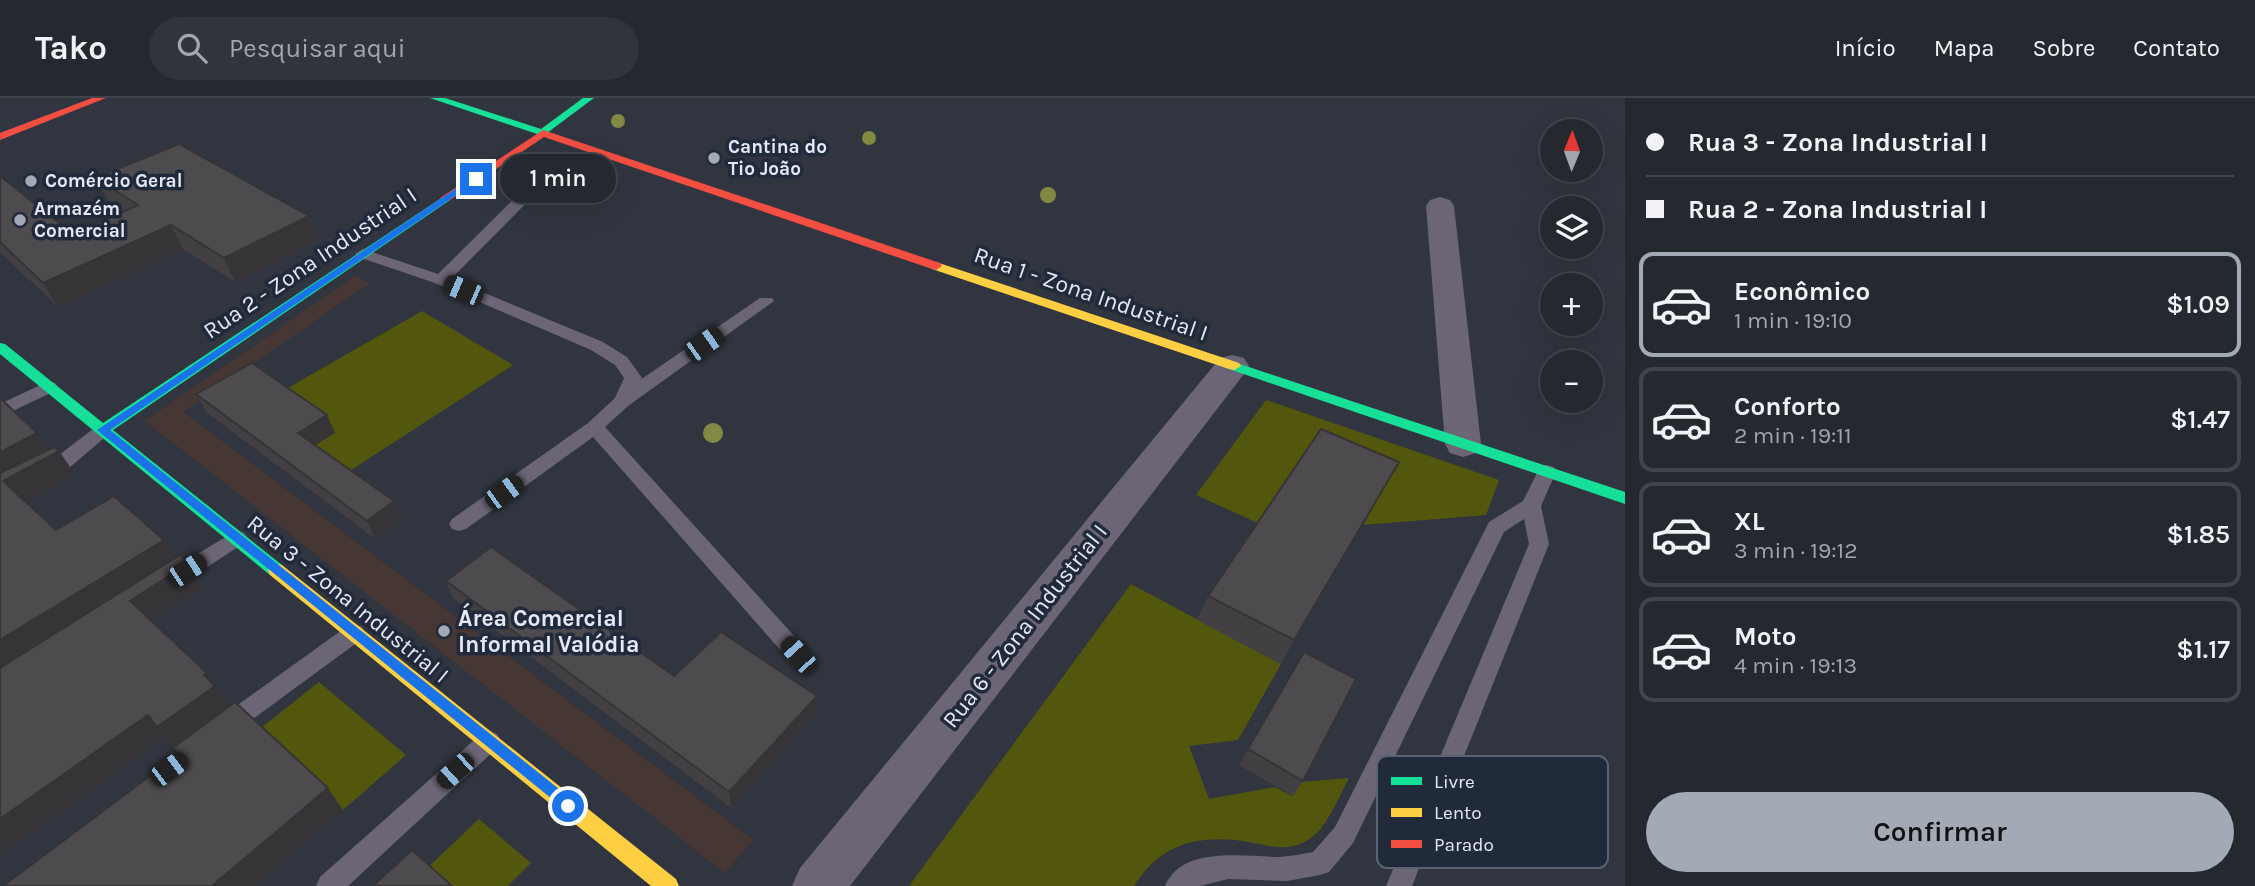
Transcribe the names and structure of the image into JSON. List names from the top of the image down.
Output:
{
  "streets": {
    "street": [
      "Rua 2 - Zona Industrial I",
      "Rua 1 - Zona Industrial I",
      "Rua 3 - Zona Industrial I",
      "Rua 6 - Zona Industrial I"
    ]
  },
  "crossings": [
    ["Rua 2 - Zona Industrial I", "Rua 1 - Zona Industrial I"],
    ["Rua 2 - Zona Industrial I", "Rua 3 - Zona Industrial I"],
    ["Rua 1 - Zona Industrial I", "Rua 6 - Zona Industrial I"]
  ],
  "places": [
    "Cantina do Tio João",
    "Comércio Geral",
    "Armazém Comercial",
    "Área Comercial Informal Valódia"
  ],
  "legend": ["Livre", "Lento", "Parado"],
  "north": "top",
  "page": {
    "header": "Tako",
    "search": "Pesquisar aqui",
    "nav": [
      "Início",
      "Mapa",
      "Sobre",
      "Contato"
    ],
    "banner": ["Rua 3 - Zona Industrial I", "Rua 2 - Zona Industrial I"],
    "map_buttons": ["+", "−"],
    "bubble": "1 min",
    "list": [
      {
        "name": "Econômico",
        "note": "1 min · 19:10",
        "value": "$1.09"
      },
      {
        "name": "Conforto",
        "note": "2 min · 19:11",
        "value": "$1.47"
      },
      {
        "name": "XL",
        "note": "3 min · 19:12",
        "value": "$1.85"
      },
      {
        "name": "Moto",
        "note": "4 min · 19:13",
        "value": "$1.17"
      }
    ],
    "buttons": "Confirmar"
  }
}
